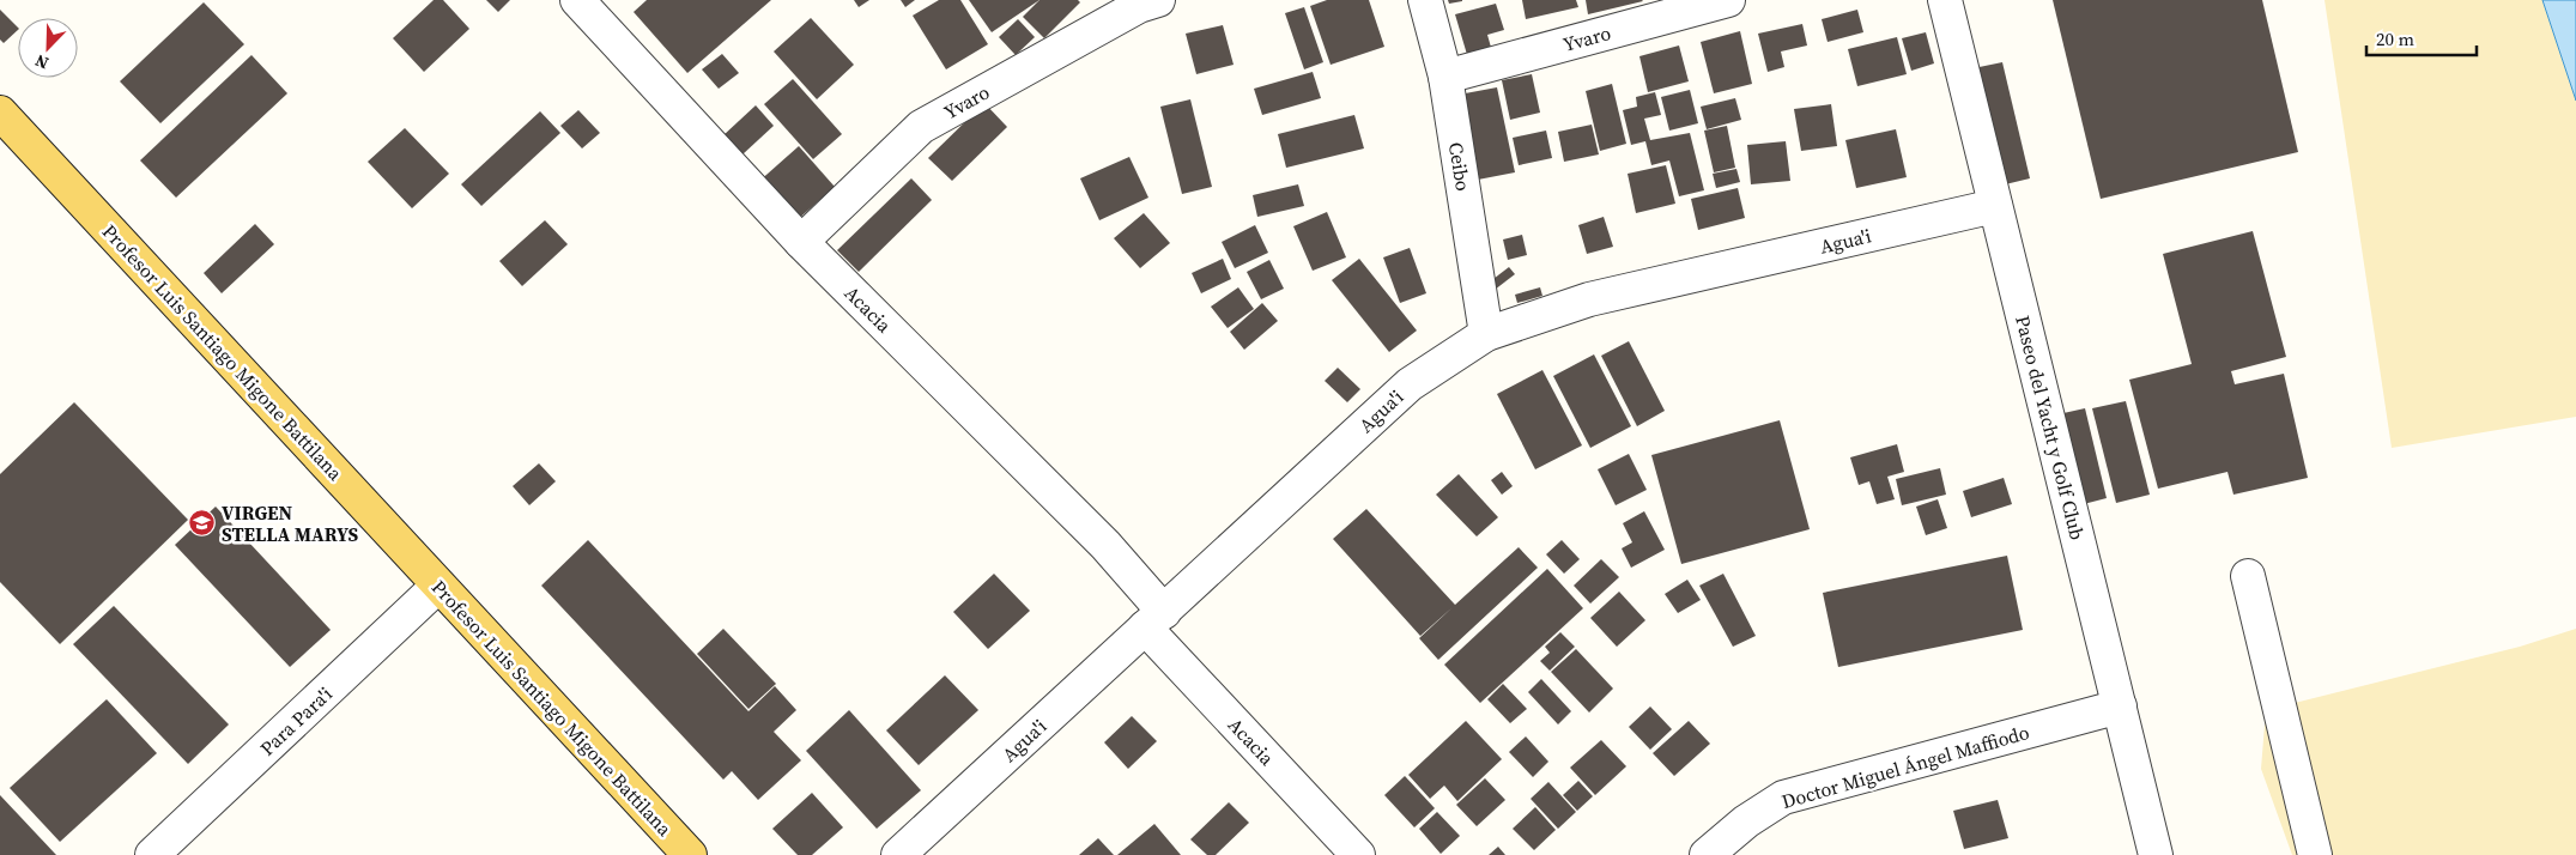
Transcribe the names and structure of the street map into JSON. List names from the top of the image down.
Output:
{
  "streets": {
    "main road": ["Profesor Luis Santiago Migone Battilana"],
    "street": [
      "Yvaro",
      "Ceibo",
      "Agua'i",
      "Acacia",
      "Paseo del Yacht y Golf Club",
      "Para Para'i",
      "Doctor Miguel Ángel Maffiodo"
    ]
  },
  "crossings": [
    ["Yvaro", "Ceibo"],
    ["Yvaro", "Acacia"],
    ["Ceibo", "Agua'i"],
    ["Agua'i", "Acacia"],
    ["Agua'i", "Paseo del Yacht y Golf Club"],
    ["Profesor Luis Santiago Migone Battilana", "Para Para'i"],
    ["Paseo del Yacht y Golf Club", "Doctor Miguel Ángel Maffiodo"]
  ],
  "places": {
    "school or university": ["VIRGEN STELLA MARYS"]
  },
  "scale_bar": "20 m",
  "north": "bottom left"
}
